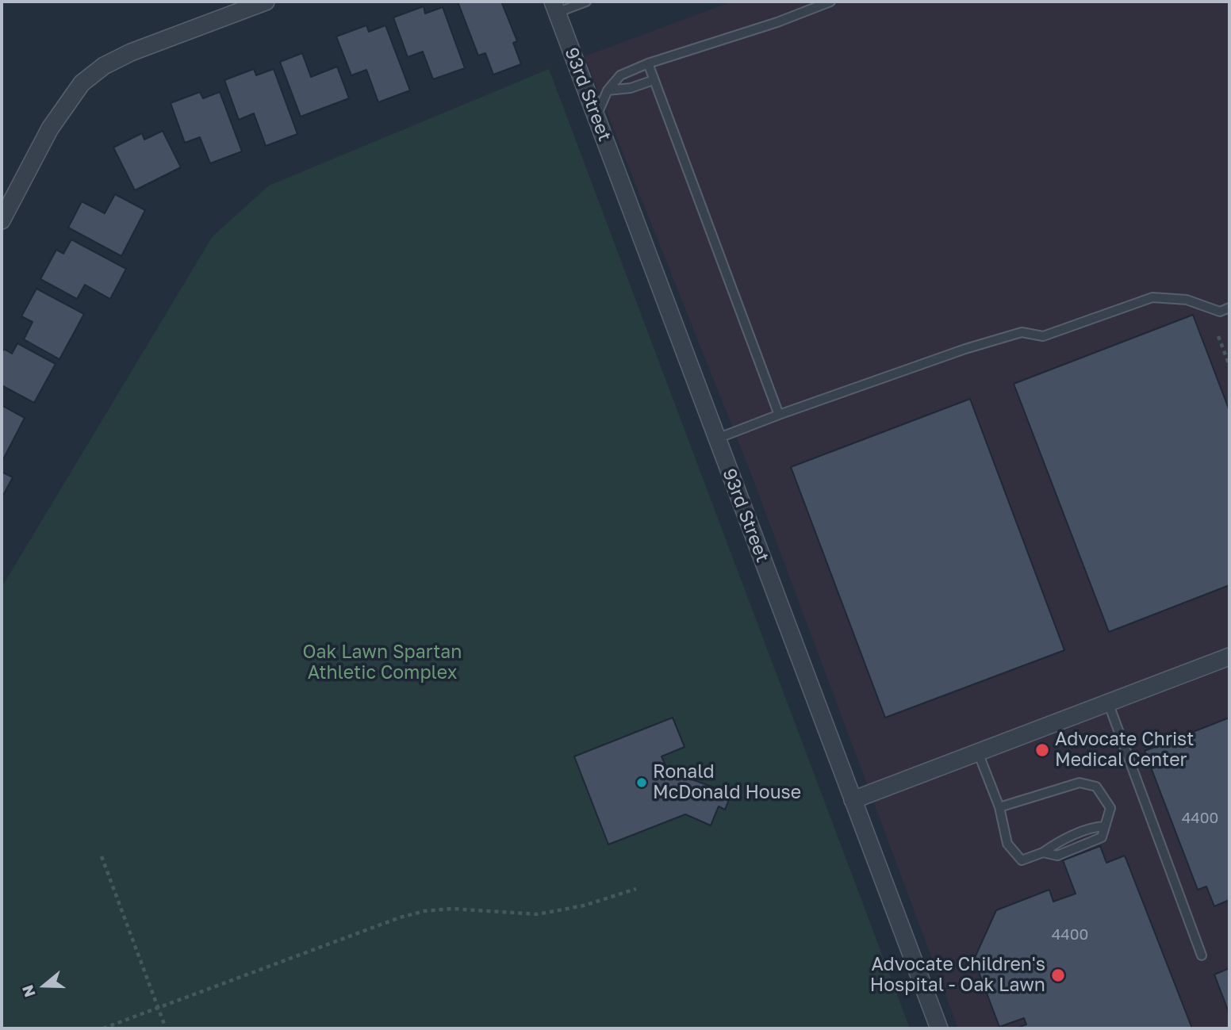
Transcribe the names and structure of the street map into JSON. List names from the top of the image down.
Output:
{
  "streets": {
    "street": ["93rd Street"]
  },
  "parks": ["Oak Lawn Spartan Athletic Complex"],
  "places": ["Advocate Christ Medical Center", "Ronald McDonald House", "Advocate Children's Hospital - Oak Lawn"],
  "house_numbers": ["4400", "4400"],
  "north": "left"
}
